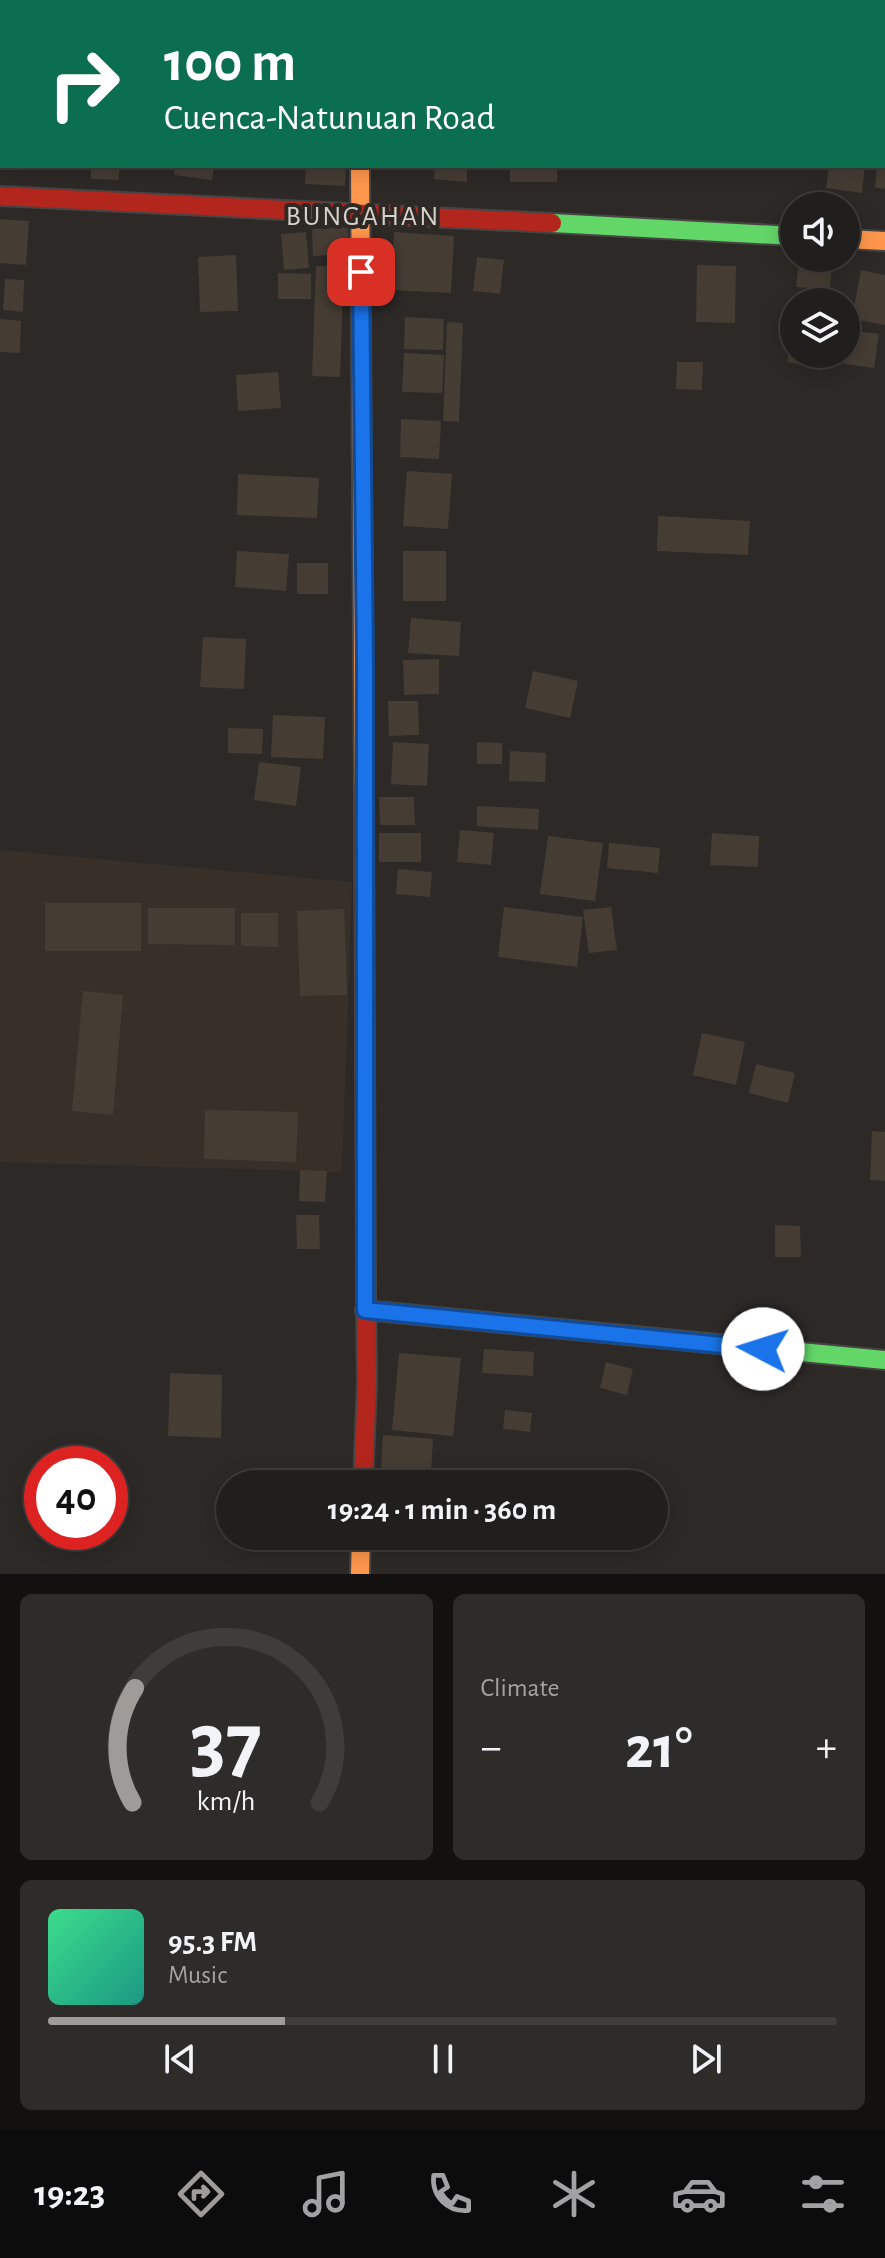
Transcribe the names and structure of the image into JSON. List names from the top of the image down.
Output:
{
  "districts": ["BUNGAHAN"],
  "page": {
    "turn": ["100 m", "Cuenca-Natunuan Road"],
    "limit": "40",
    "trip": "19:24 · 1 min · 360 m",
    "tile": "Climate",
    "heat": ["−", "21°", "+"],
    "song": ["95.3 FM", "Music"],
    "tabs": "19:23",
    "gauge": ["37", "km/h"]
  }
}
